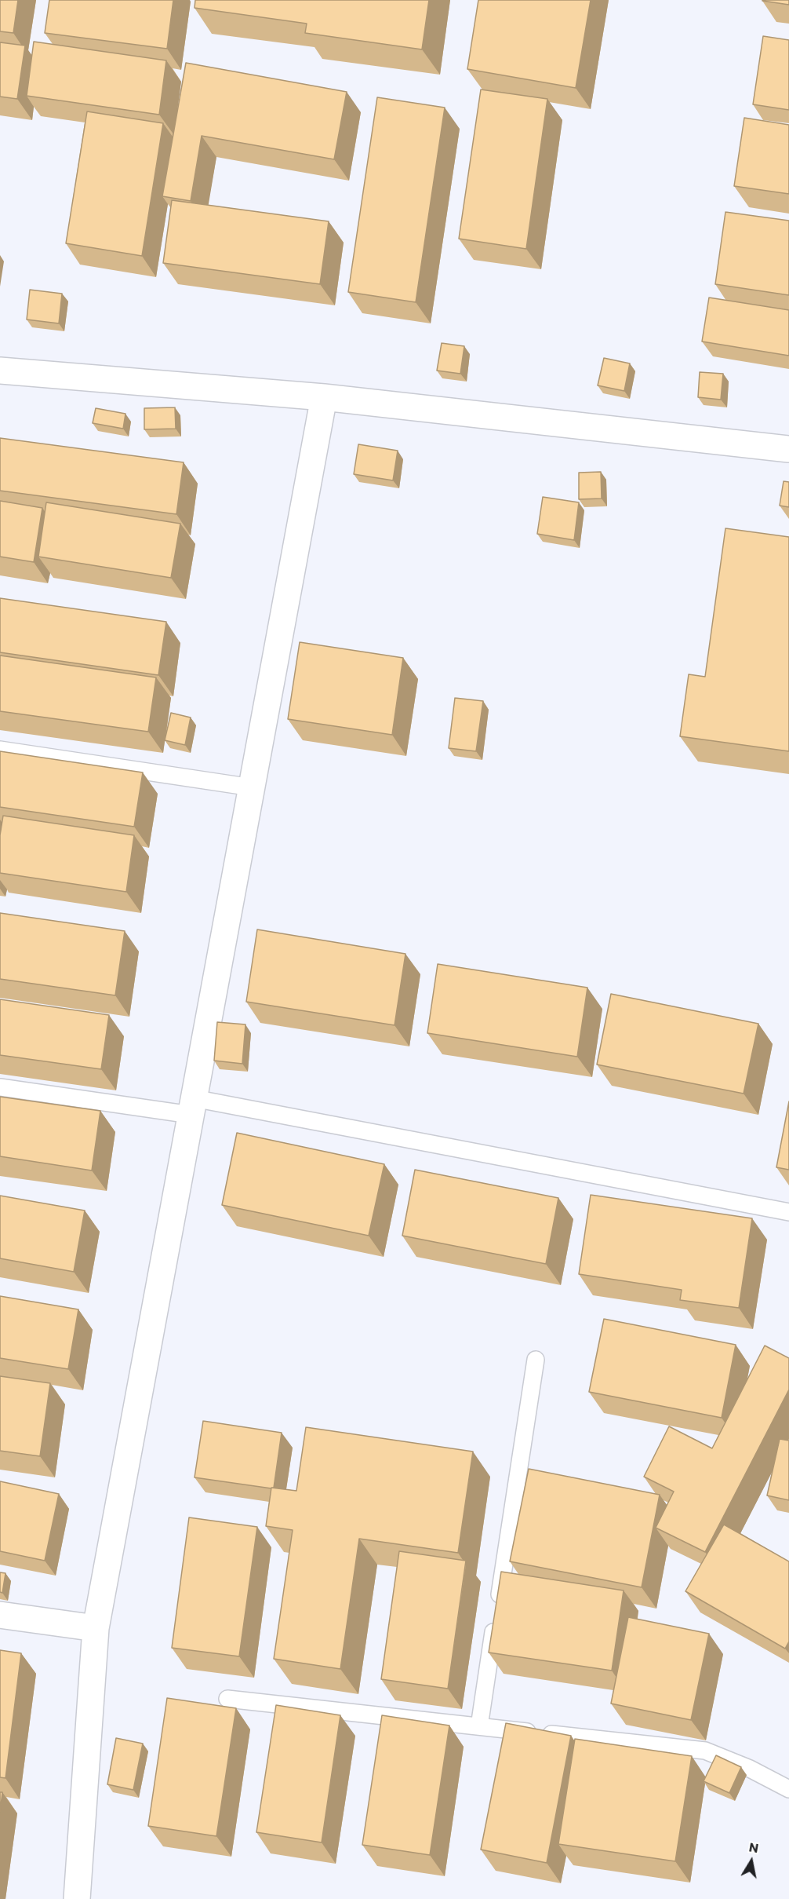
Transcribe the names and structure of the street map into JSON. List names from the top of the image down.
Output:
{
  "north": "top"
}
